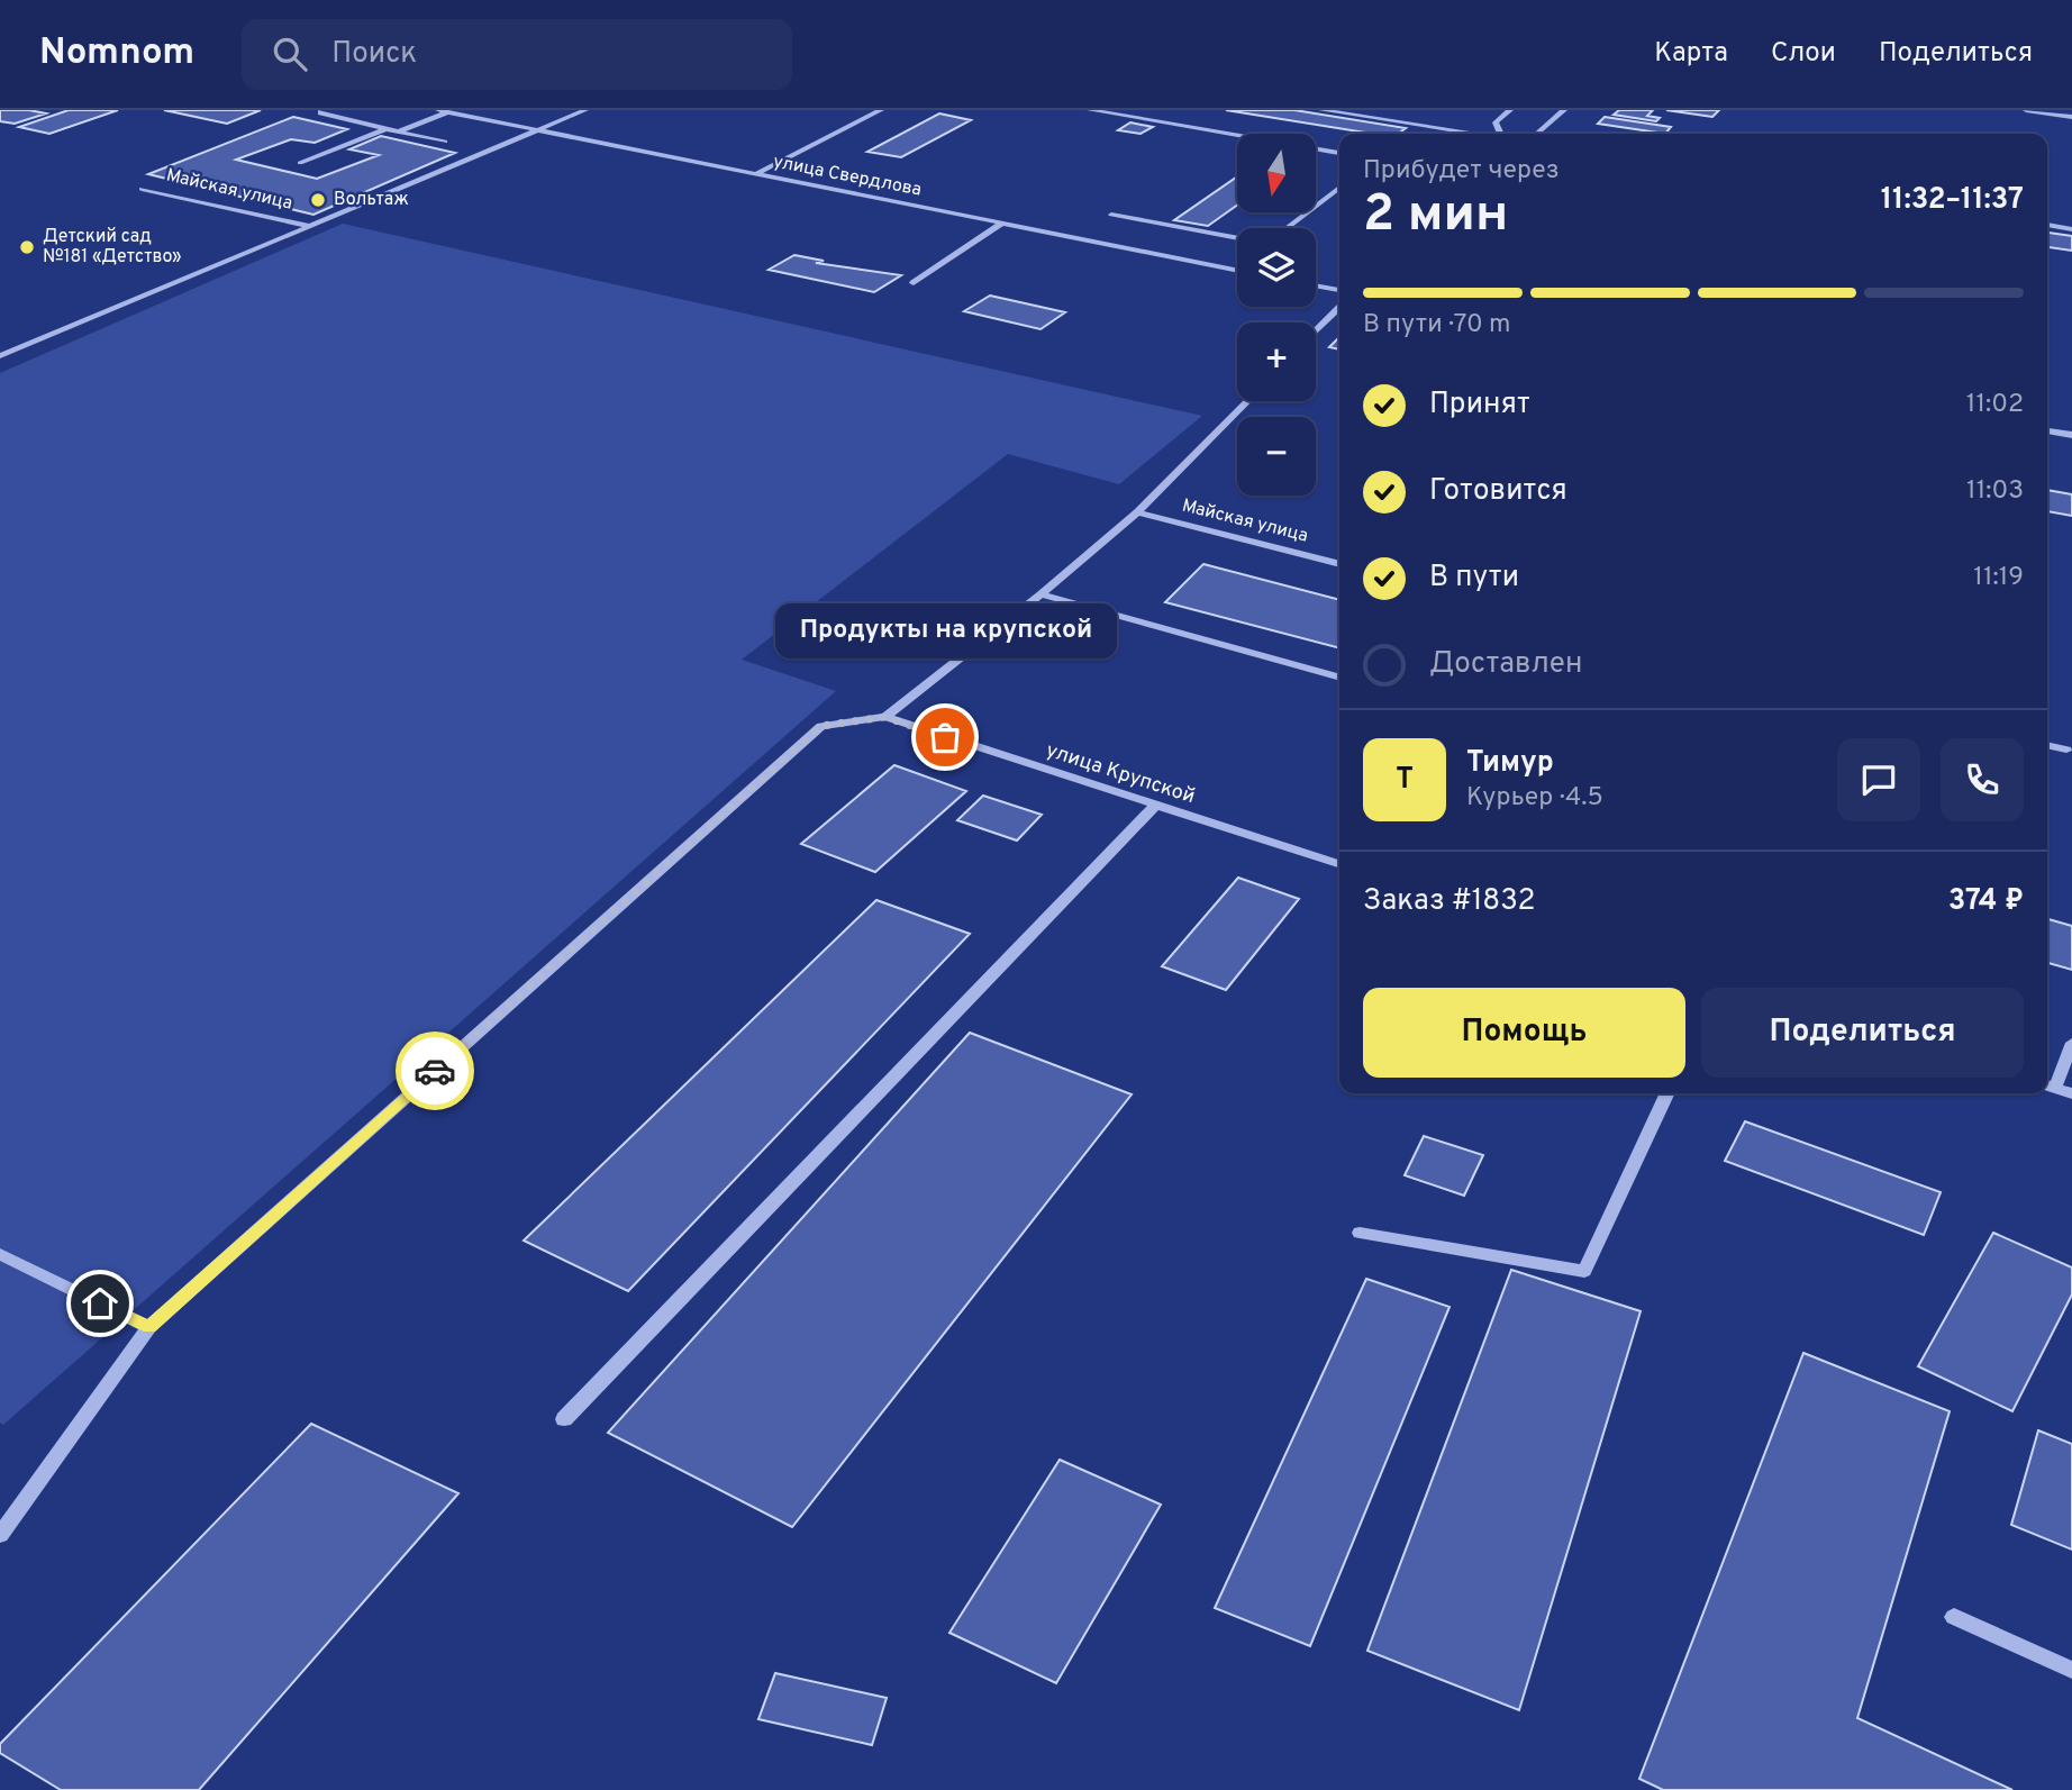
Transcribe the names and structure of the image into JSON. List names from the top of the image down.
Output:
{
  "streets": {
    "street": ["улица Свердлова", "Майская улица", "улица Крупской"]
  },
  "places": ["Вольтаж", "Детский сад №181 «Детство»", "Продукты на крупской"],
  "north": "bottom",
  "page": {
    "header": "Nomnom",
    "search": "Поиск",
    "nav": ["Карта", "Слои", "Поделиться"],
    "map_buttons": ["+", "−"],
    "heading": ["2 мин", "Прибудет через", "11:32–11:37"],
    "panel": [
      "Тимур",
      "Курьер · 4.5",
      "Заказ #1832",
      "374 ₽"
    ],
    "bar": "В пути · 70 m",
    "list": [
      ["Принят", "11:02"],
      ["Готовится", "11:03"],
      ["В пути", "11:19"],
      "Доставлен"
    ],
    "bubble": "Продукты на крупской",
    "round": "Т",
    "buttons": ["Помощь", "Поделиться"]
  }
}
